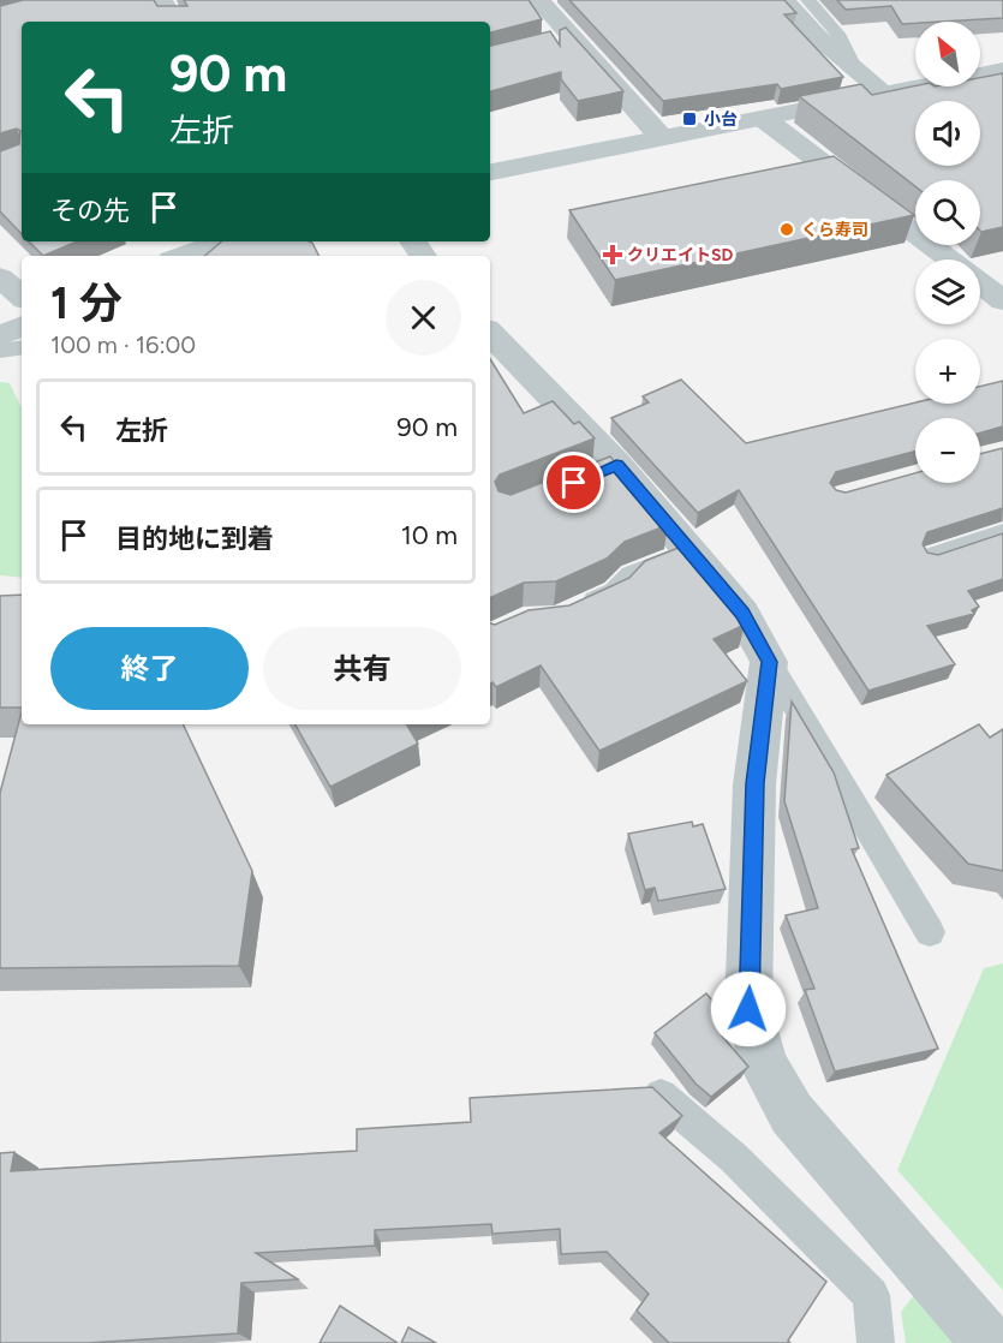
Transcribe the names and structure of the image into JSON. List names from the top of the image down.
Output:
{
  "places": {
    "transit": ["小台"],
    "other": ["くら寿司"],
    "health": ["クリエイトSD"]
  },
  "north": "top left",
  "page": {
    "map_buttons": ["+", "−"],
    "turn": ["90 m", "左折"],
    "then": "その先",
    "heading": ["1 分", "100 m · 16:00"],
    "list": [
      {
        "name": "左折",
        "value": "90 m"
      },
      {
        "name": "目的地に到着",
        "value": "10 m"
      }
    ],
    "buttons": ["終了", "共有"]
  }
}
